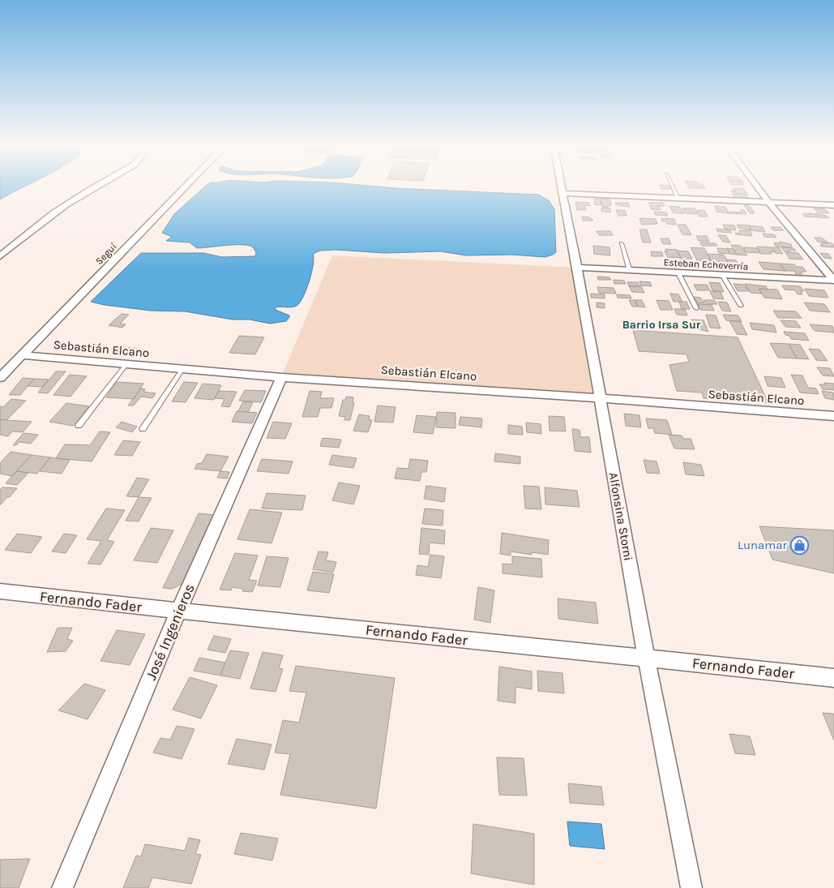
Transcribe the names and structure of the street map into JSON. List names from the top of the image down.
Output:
{
  "streets": {
    "street": [
      "Seguí",
      "Esteban Echeverría",
      "Sebastián Elcano",
      "Alfonsina Storni",
      "Fernando Fader",
      "José Ingenieros"
    ]
  },
  "crossings": [
    ["Seguí", "Sebastián Elcano"],
    ["Esteban Echeverría", "Alfonsina Storni"],
    ["Sebastián Elcano", "Alfonsina Storni"],
    ["Sebastián Elcano", "José Ingenieros"],
    ["Alfonsina Storni", "Fernando Fader"],
    ["Fernando Fader", "José Ingenieros"]
  ],
  "districts": ["Barrio Irsa Sur"],
  "places": {
    "shop": ["Lunamar"]
  }
}
